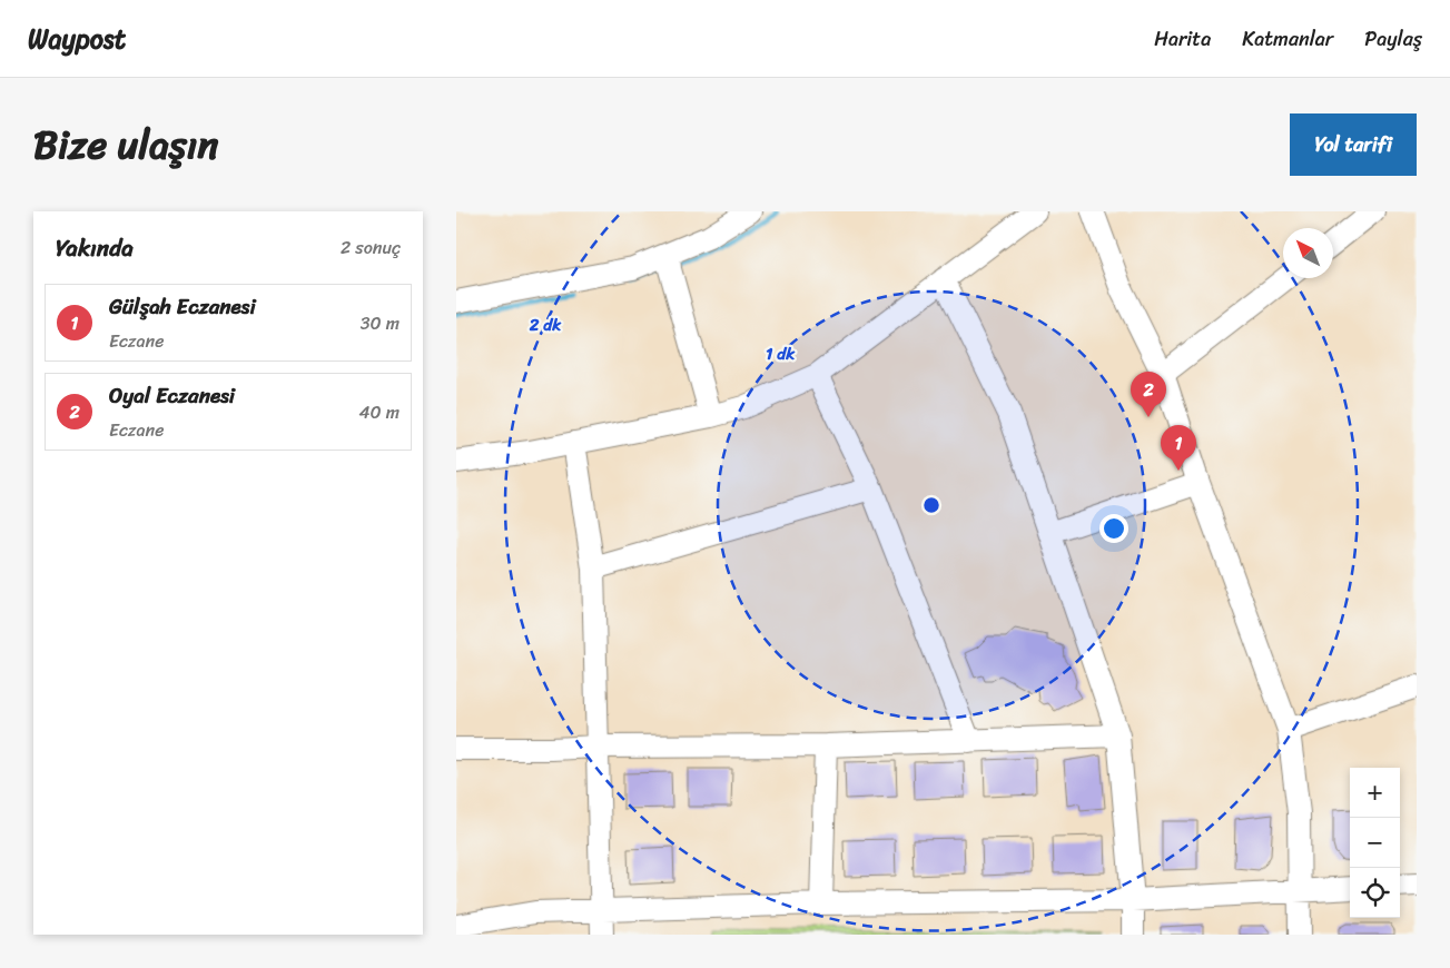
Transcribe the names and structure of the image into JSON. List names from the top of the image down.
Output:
{
  "north": "top left",
  "page": {
    "header": "Waypost",
    "nav": ["Harita", "Katmanlar", "Paylaş"],
    "title": "Bize ulaşın",
    "buttons": "Yol tarifi",
    "heading": ["Yakında", "2 sonuç"],
    "list": [
      {
        "mark": "1",
        "name": "Gülşah Eczanesi",
        "note": "Eczane",
        "value": "30 m"
      },
      {
        "mark": "2",
        "name": "Oyal Eczanesi",
        "note": "Eczane",
        "value": "40 m"
      }
    ],
    "pins": ["2", "1"],
    "map_buttons": ["+", "−"]
  },
  "rings": ["2 dk", "1 dk"]
}
